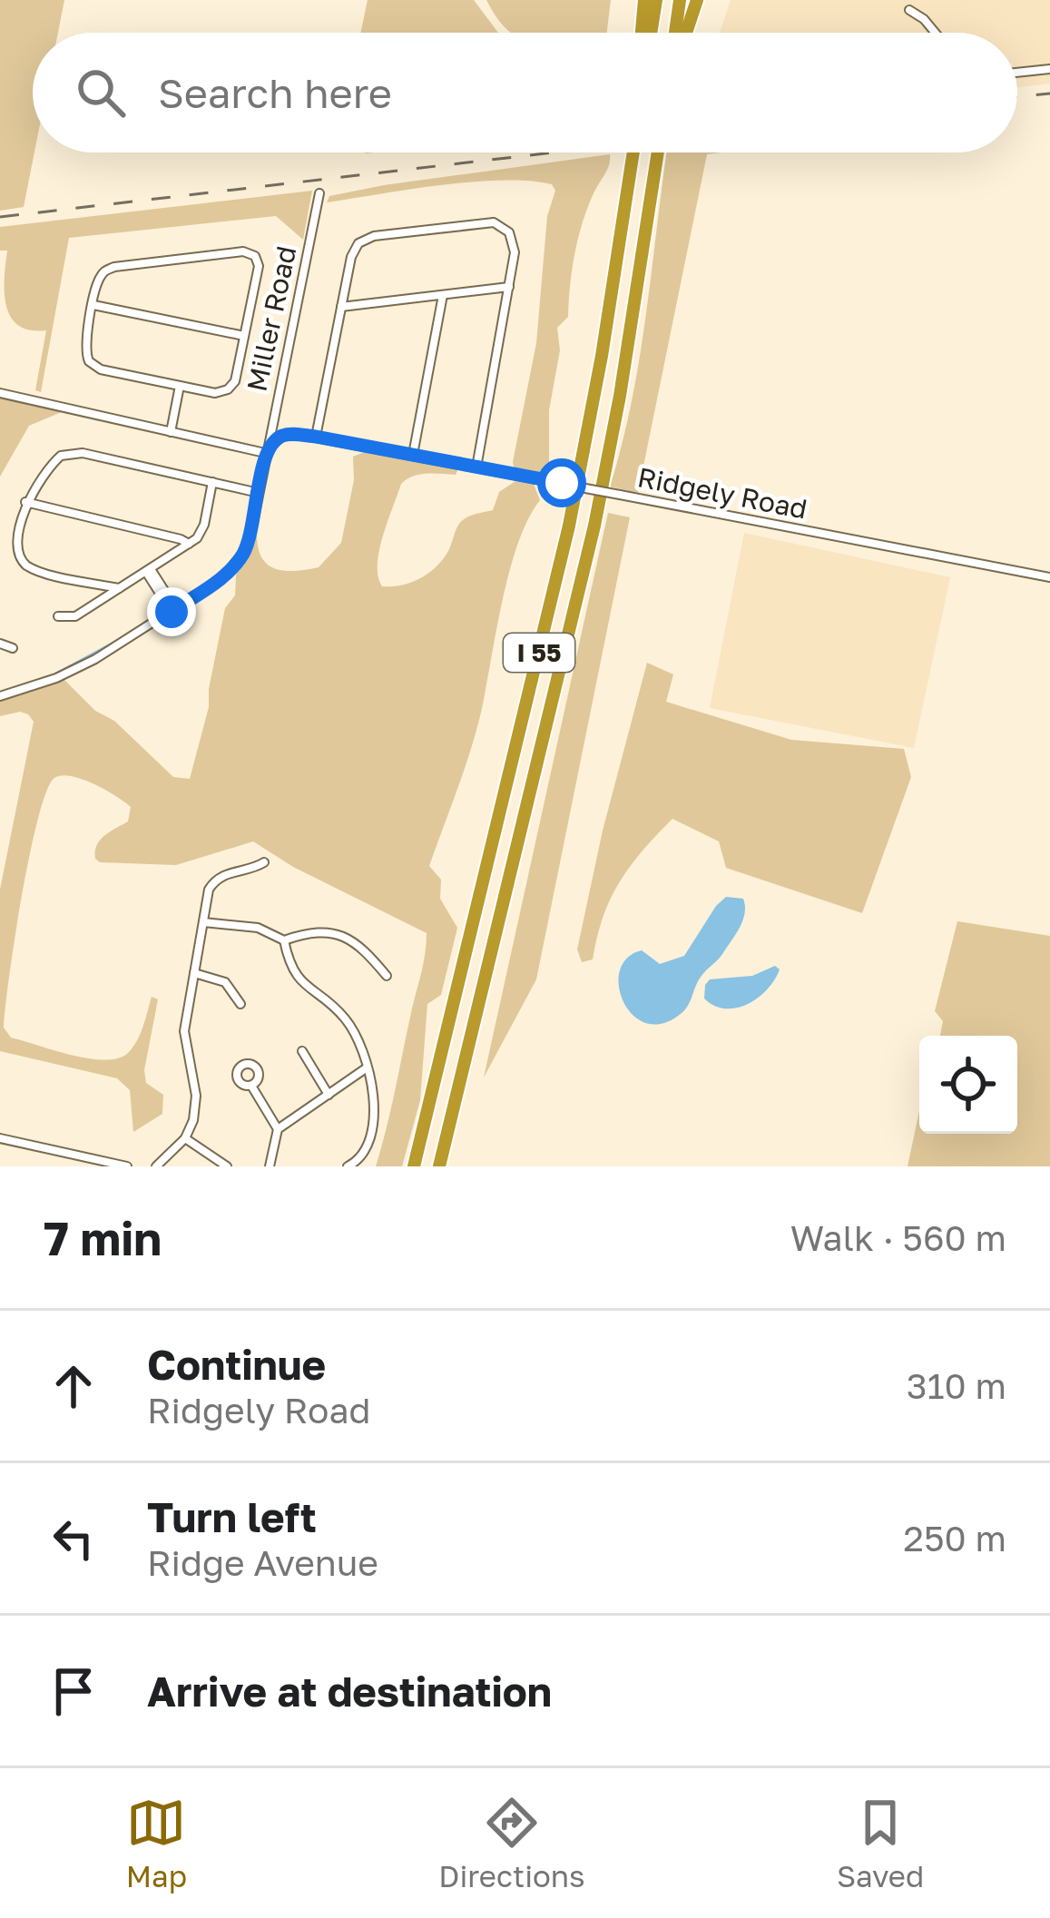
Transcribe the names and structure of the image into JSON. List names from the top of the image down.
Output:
{
  "streets": {
    "highway": ["I 55"],
    "street": ["Miller Road", "Ridgely Road"]
  },
  "crossings": [
    ["Miller Road", "Ridgely Road"]
  ],
  "page": {
    "search": "Search here",
    "heading": ["7 min", "Walk · 560 m"],
    "list": [
      ["Continue", "Ridgely Road", "310 m"],
      ["Turn left", "Ridge Avenue", "250 m"],
      "Arrive at destination"
    ],
    "nav": ["Map", "Directions", "Saved"]
  }
}
